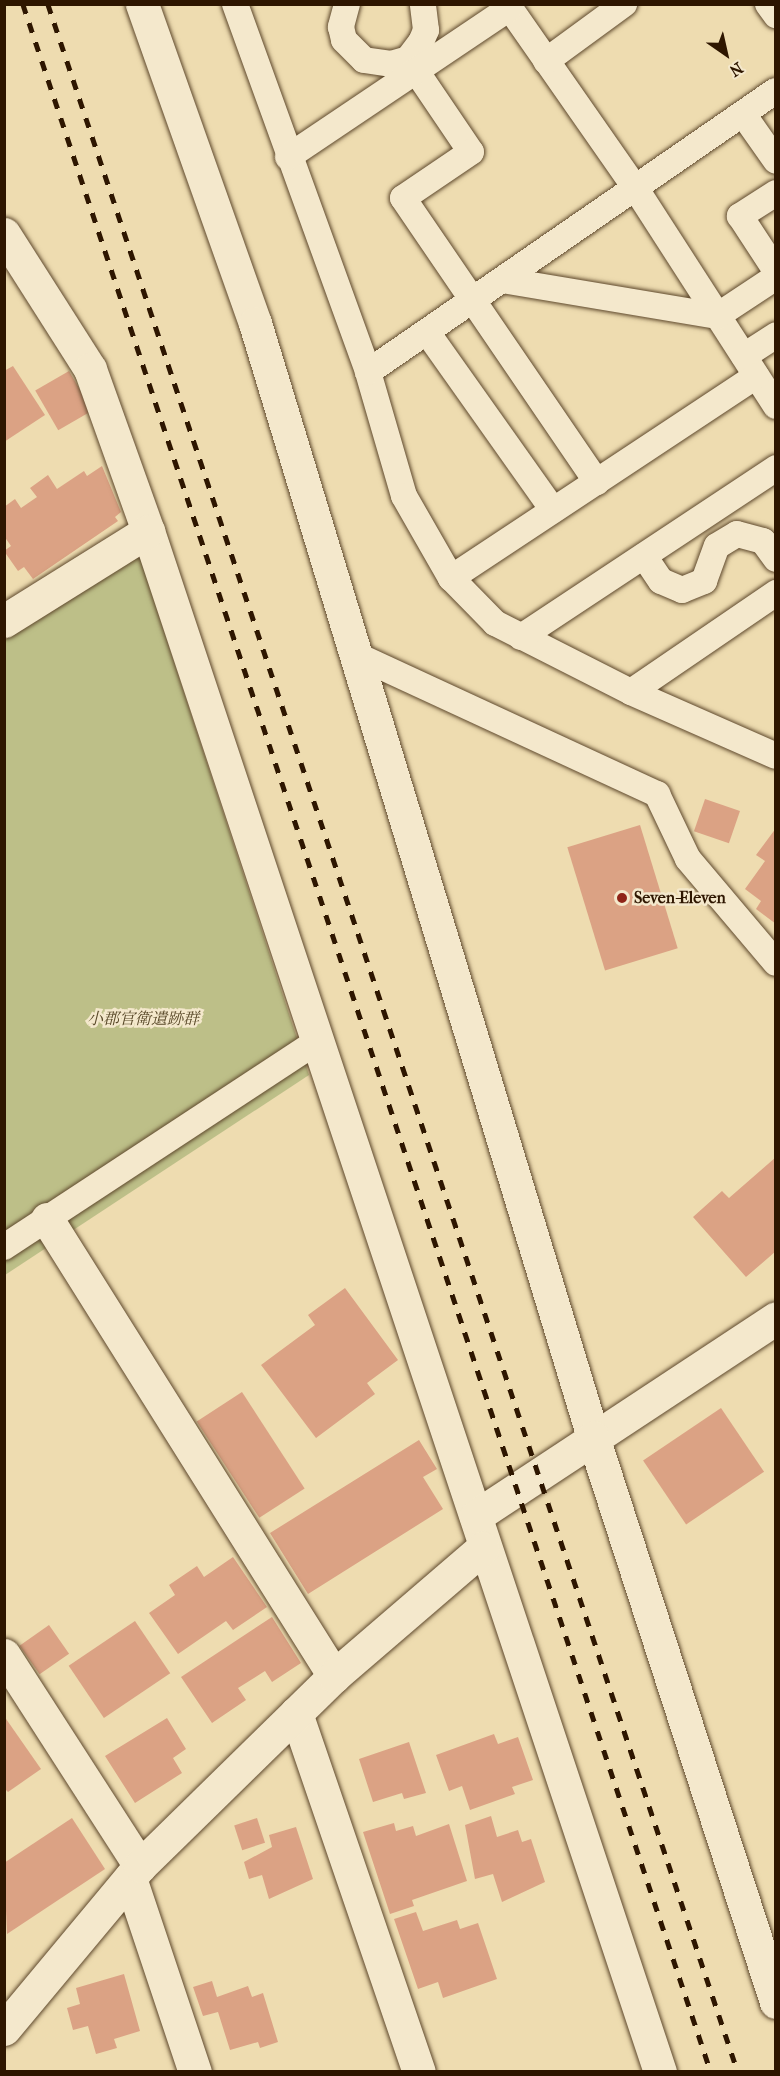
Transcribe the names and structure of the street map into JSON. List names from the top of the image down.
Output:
{
  "parks": ["小郡官衛遺跡群"],
  "places": ["Seven-Eleven"],
  "north": "bottom right"
}
